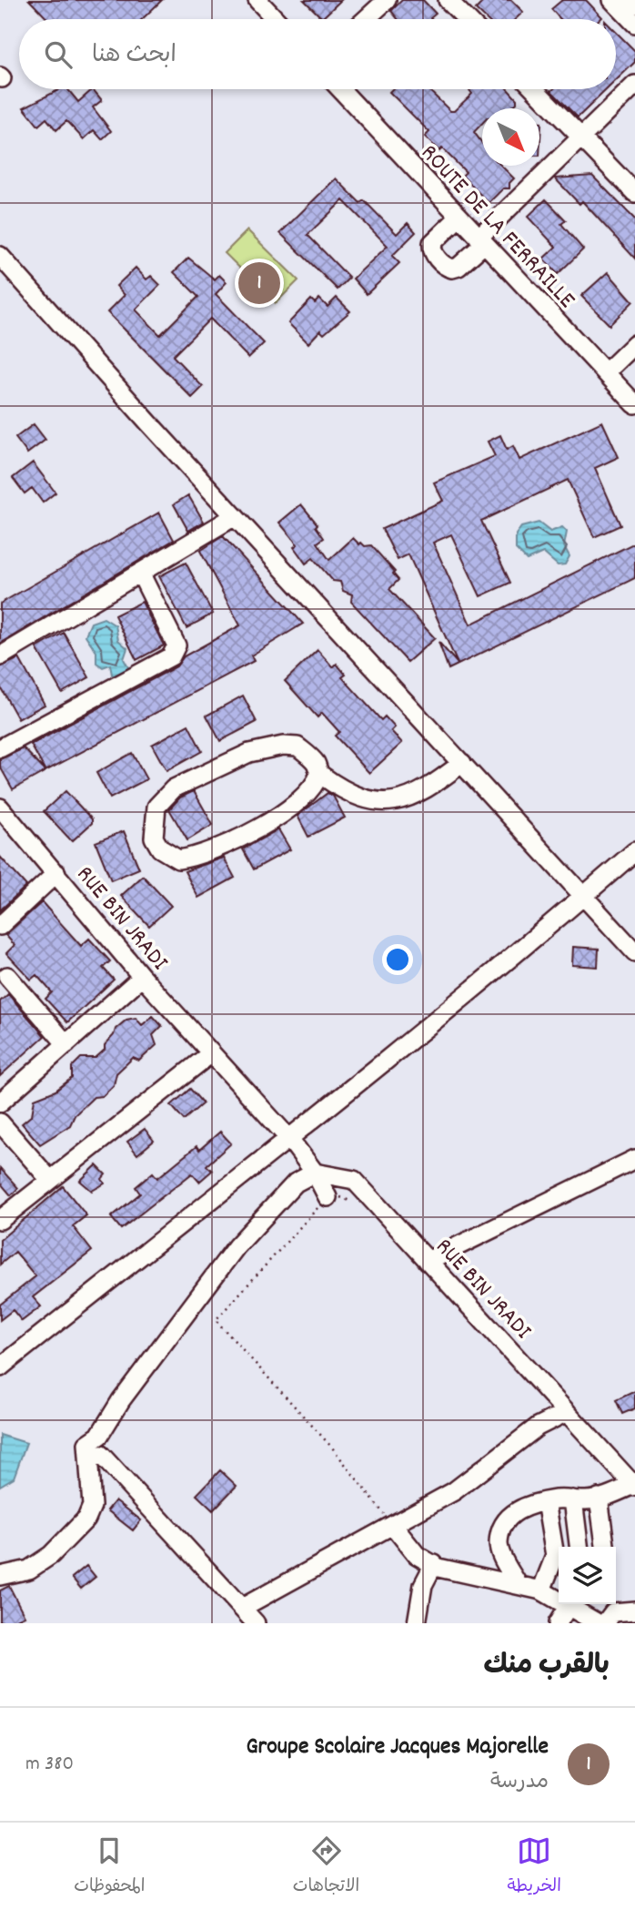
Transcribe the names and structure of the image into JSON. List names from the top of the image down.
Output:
{
  "streets": {
    "street": ["ROUTE DE LA FERRAILLE", "RUE BIN JRADI"]
  },
  "north": "bottom right",
  "page": {
    "search": "ابحث هنا",
    "pins": "1",
    "heading": "بالقرب منك",
    "list": [
      {
        "mark": "1",
        "name": "Groupe Scolaire Jacques Majorelle",
        "note": "مدرسة",
        "value": "380 m"
      }
    ],
    "nav": ["الخريطة", "الاتجاهات", "المحفوظات"]
  }
}
